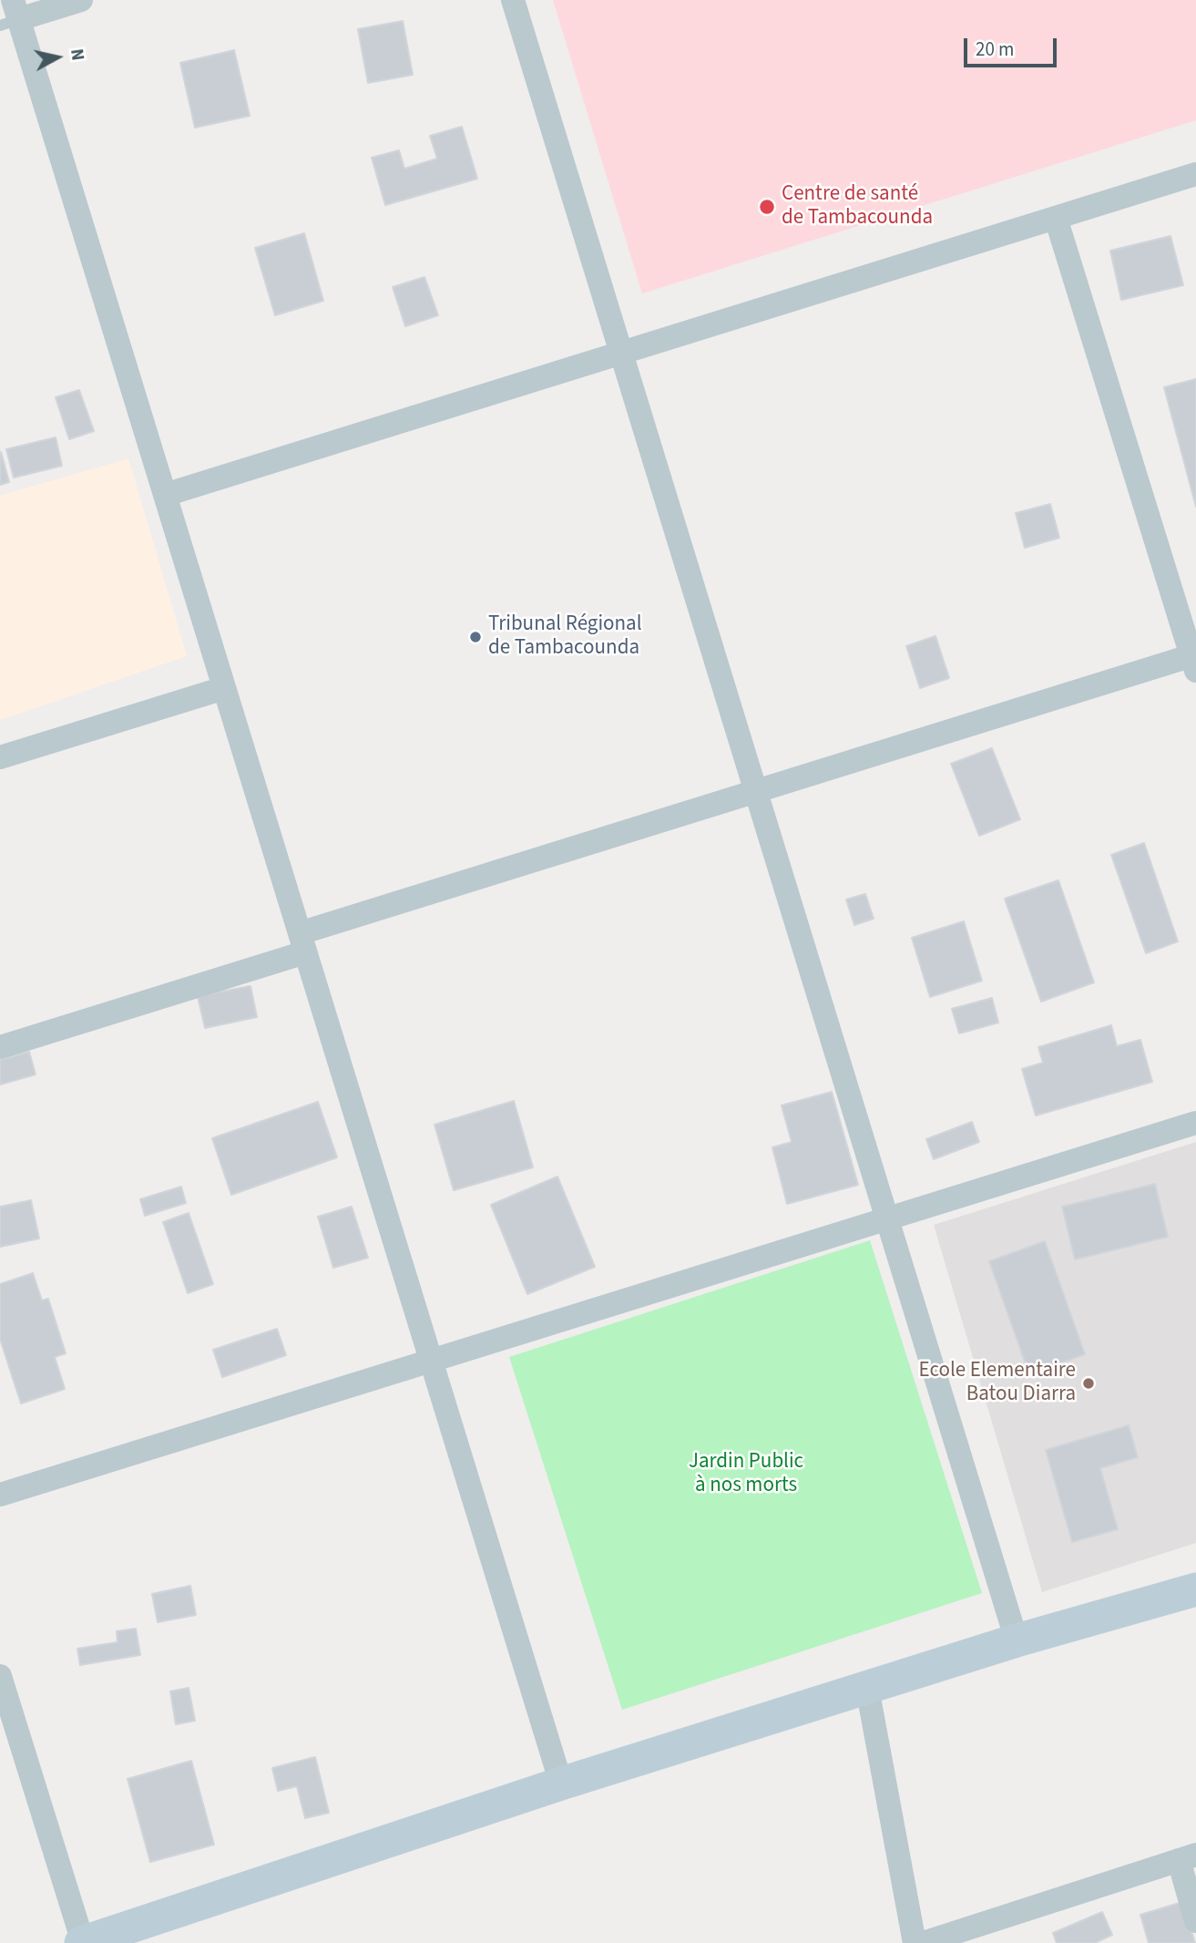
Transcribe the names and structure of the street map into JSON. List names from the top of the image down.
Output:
{
  "parks": ["Jardin Public à nos morts"],
  "places": ["Centre de santé de Tambacounda", "Tribunal Régional de Tambacounda", "Ecole Elementaire Batou Diarra"],
  "scale_bar": "20 m",
  "north": "right"
}
